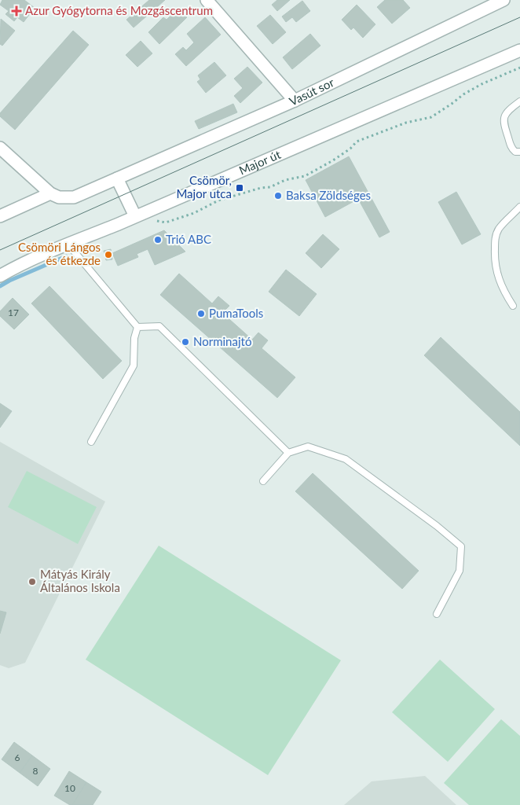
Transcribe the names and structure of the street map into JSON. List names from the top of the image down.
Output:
{
  "streets": {
    "street": ["Vasút sor", "Major út"]
  },
  "places": {
    "health": ["Azur Gyógytorna és Mozgáscentrum"],
    "transit": ["Csömör, Major utca"],
    "other": [
      "Baksa Zöldséges",
      "Trió ABC",
      "Csömöri Lángos és étkezde",
      "PumaTools",
      "Norminajtó",
      "Mátyás Király Általános Iskola"
    ]
  },
  "house_numbers": [
    "17",
    "6",
    "8",
    "10"
  ]
}
